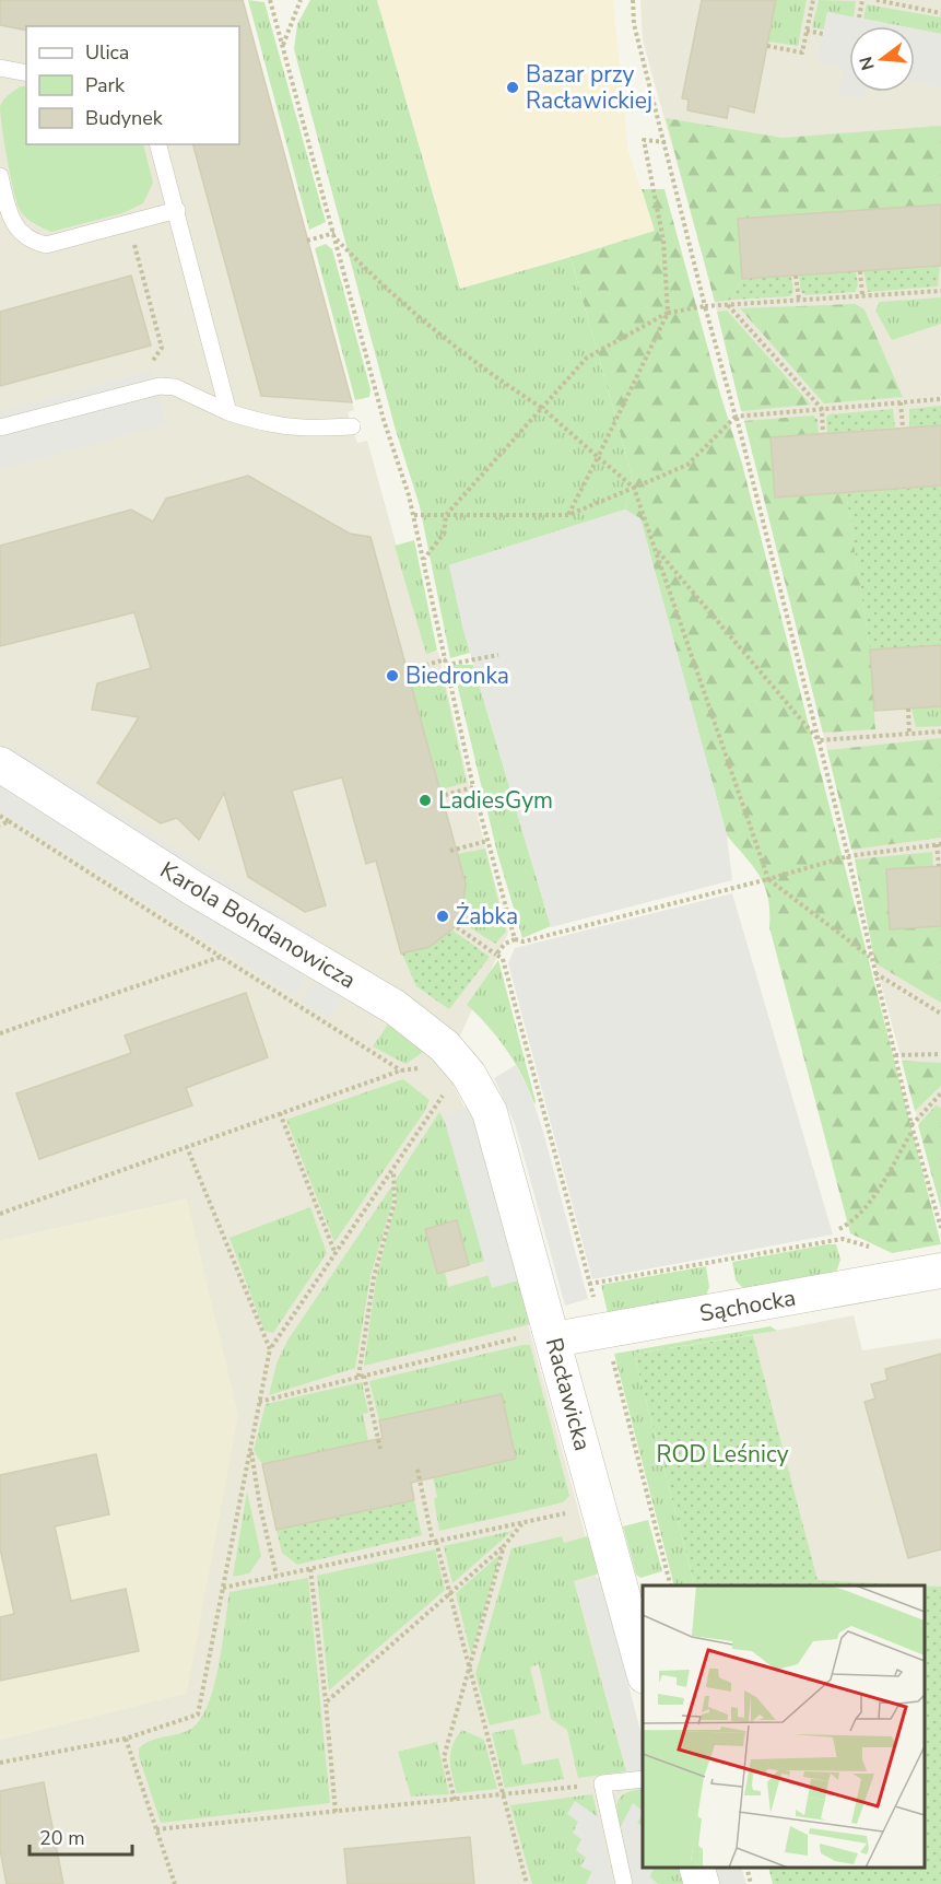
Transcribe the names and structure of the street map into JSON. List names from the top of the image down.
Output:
{
  "streets": {
    "street": ["Karola Bohdanowicza", "Sąchocka", "Racławicka"]
  },
  "crossings": [
    ["Karola Bohdanowicza", "Racławicka"],
    ["Sąchocka", "Racławicka"]
  ],
  "parks": ["ROD Leśnicy"],
  "places": [
    "Bazar przy Racławickiej",
    "Biedronka",
    "LadiesGym",
    "Żabka"
  ],
  "legend": ["Ulica", "Park", "Budynek"],
  "scale_bar": "20 m",
  "north": "left"
}
